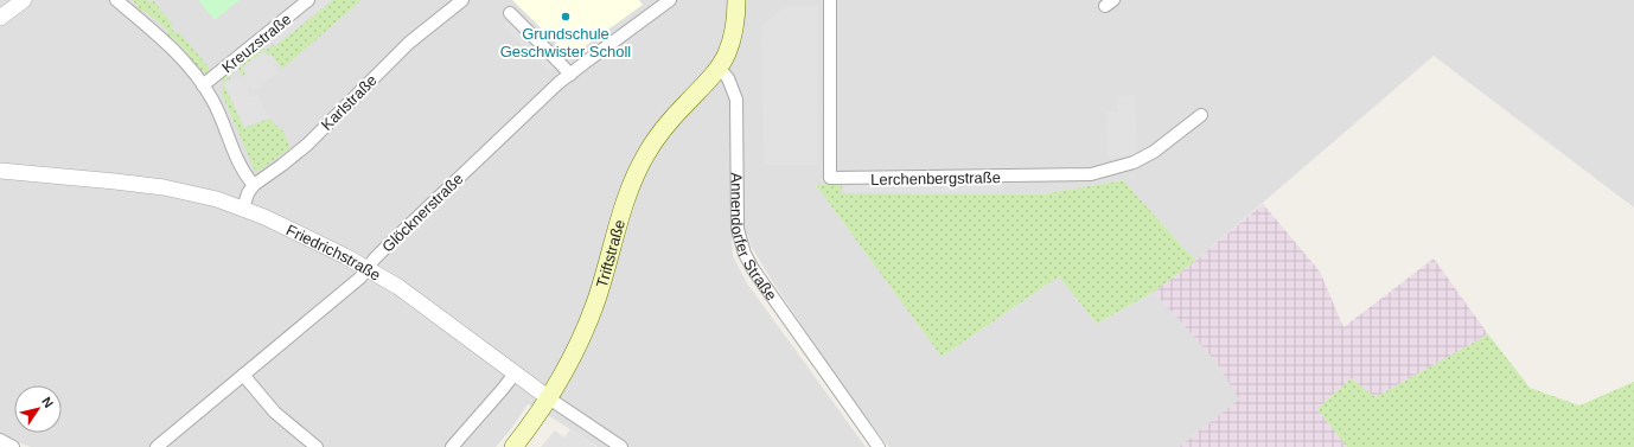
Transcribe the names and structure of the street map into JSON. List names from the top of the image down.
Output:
{
  "streets": {
    "main road": ["Triftstraße"],
    "street": [
      "Kreuzstraße",
      "Karlstraße",
      "Lerchenbergstraße",
      "Glöcknerstraße",
      "Annendorfer Straße",
      "Friedrichstraße"
    ]
  },
  "crossings": [
    ["Karlstraße", "Friedrichstraße"],
    ["Glöcknerstraße", "Friedrichstraße"],
    ["Annendorfer Straße", "Triftstraße"],
    ["Friedrichstraße", "Triftstraße"]
  ],
  "places": ["Grundschule Geschwister Scholl"],
  "north": "top right"
}
